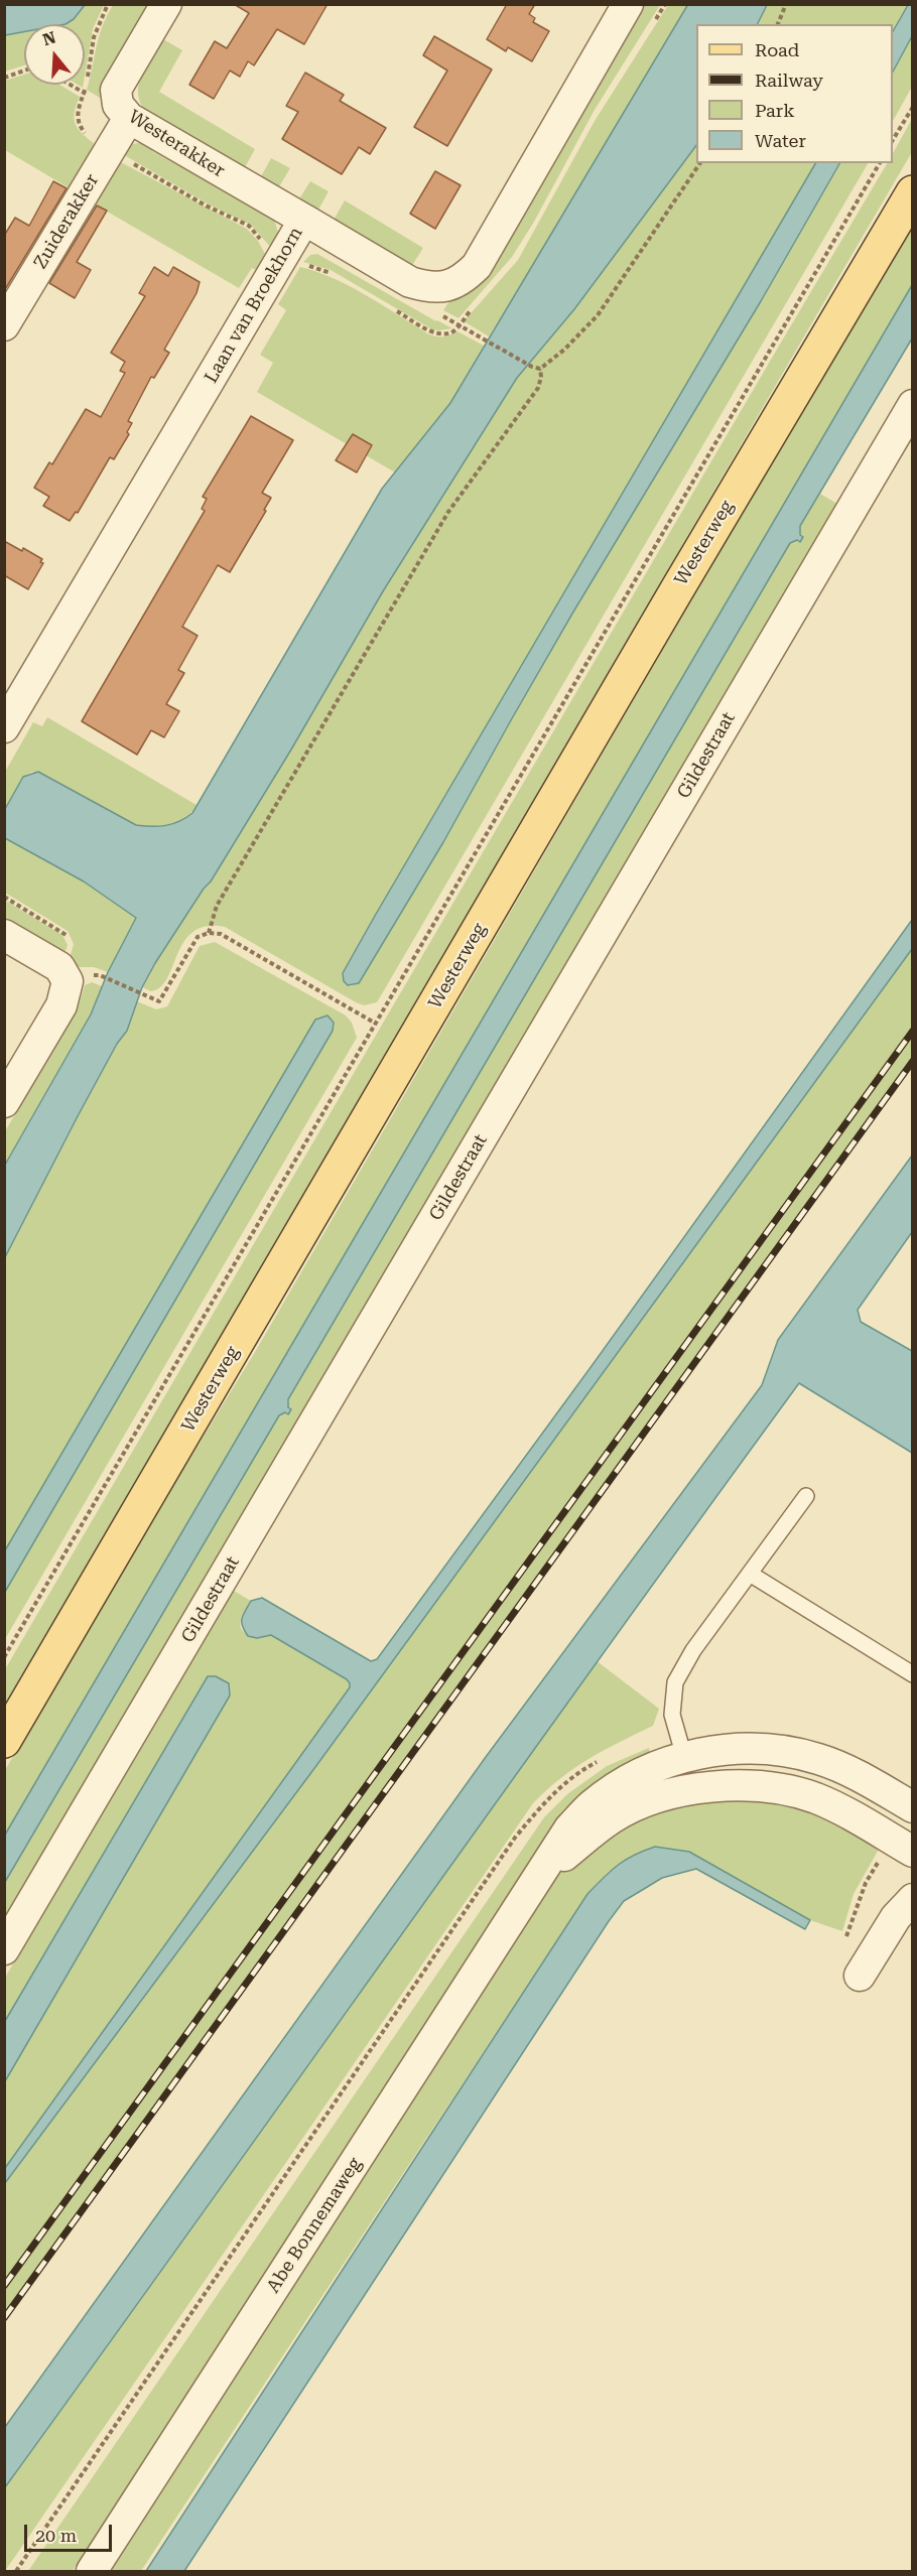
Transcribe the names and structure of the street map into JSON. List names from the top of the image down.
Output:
{
  "streets": {
    "main road": ["Westerweg"],
    "street": [
      "Westerakker",
      "Zuiderakker",
      "Laan van Broekhorn",
      "Gildestraat",
      "Abe Bonnemaweg"
    ]
  },
  "crossings": [
    ["Westerakker", "Zuiderakker"],
    ["Westerakker", "Laan van Broekhorn"]
  ],
  "legend": [
    "Road",
    "Railway",
    "Park",
    "Water"
  ],
  "scale_bar": "20 m",
  "north": "top"
}
